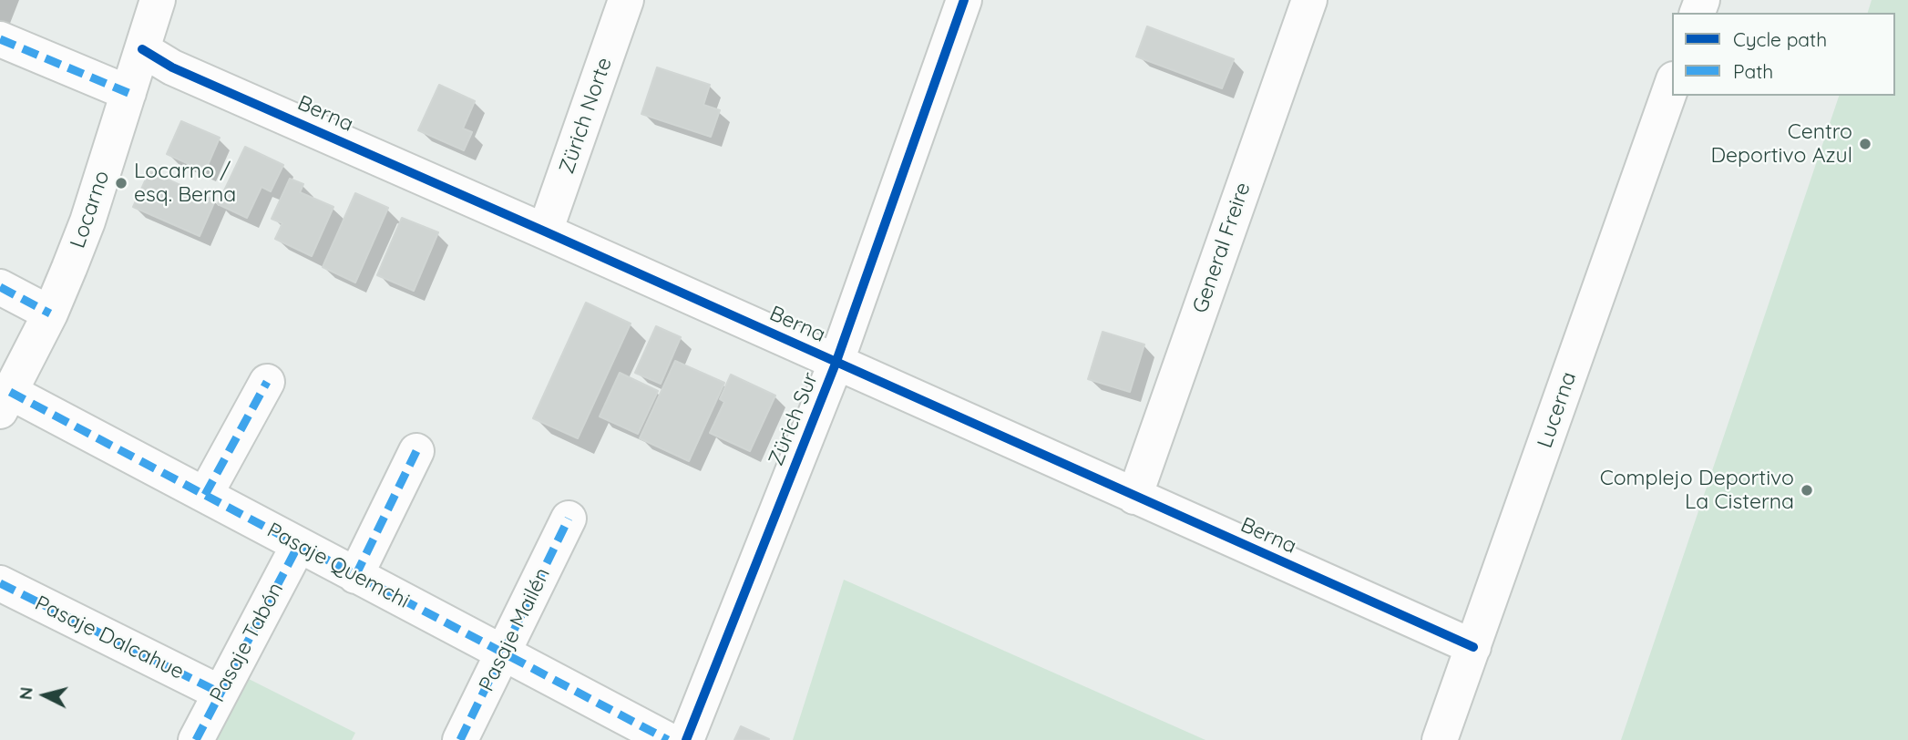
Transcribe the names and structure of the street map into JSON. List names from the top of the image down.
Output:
{
  "streets": {
    "street": [
      "Berna",
      "Zürich Norte",
      "Locarno",
      "General Freire",
      "Lucerna",
      "Zürich Sur",
      "Pasaje Quemchi",
      "Pasaje Mailén",
      "Pasaje Dalcahue",
      "Pasaje Tabón"
    ]
  },
  "crossings": [
    ["Berna", "Zürich Norte"],
    ["Berna", "Locarno"],
    ["Berna", "General Freire"],
    ["Berna", "Lucerna"],
    ["Berna", "Zürich Sur"],
    ["Locarno", "Pasaje Quemchi"],
    ["Pasaje Quemchi", "Pasaje Mailén"],
    ["Pasaje Quemchi", "Pasaje Tabón"],
    ["Pasaje Dalcahue", "Pasaje Tabón"]
  ],
  "places": ["Centro Deportivo Azul", "Locarno / esq. Berna", "Complejo Deportivo La Cisterna"],
  "legend": ["Cycle path", "Path"],
  "north": "left"
}
